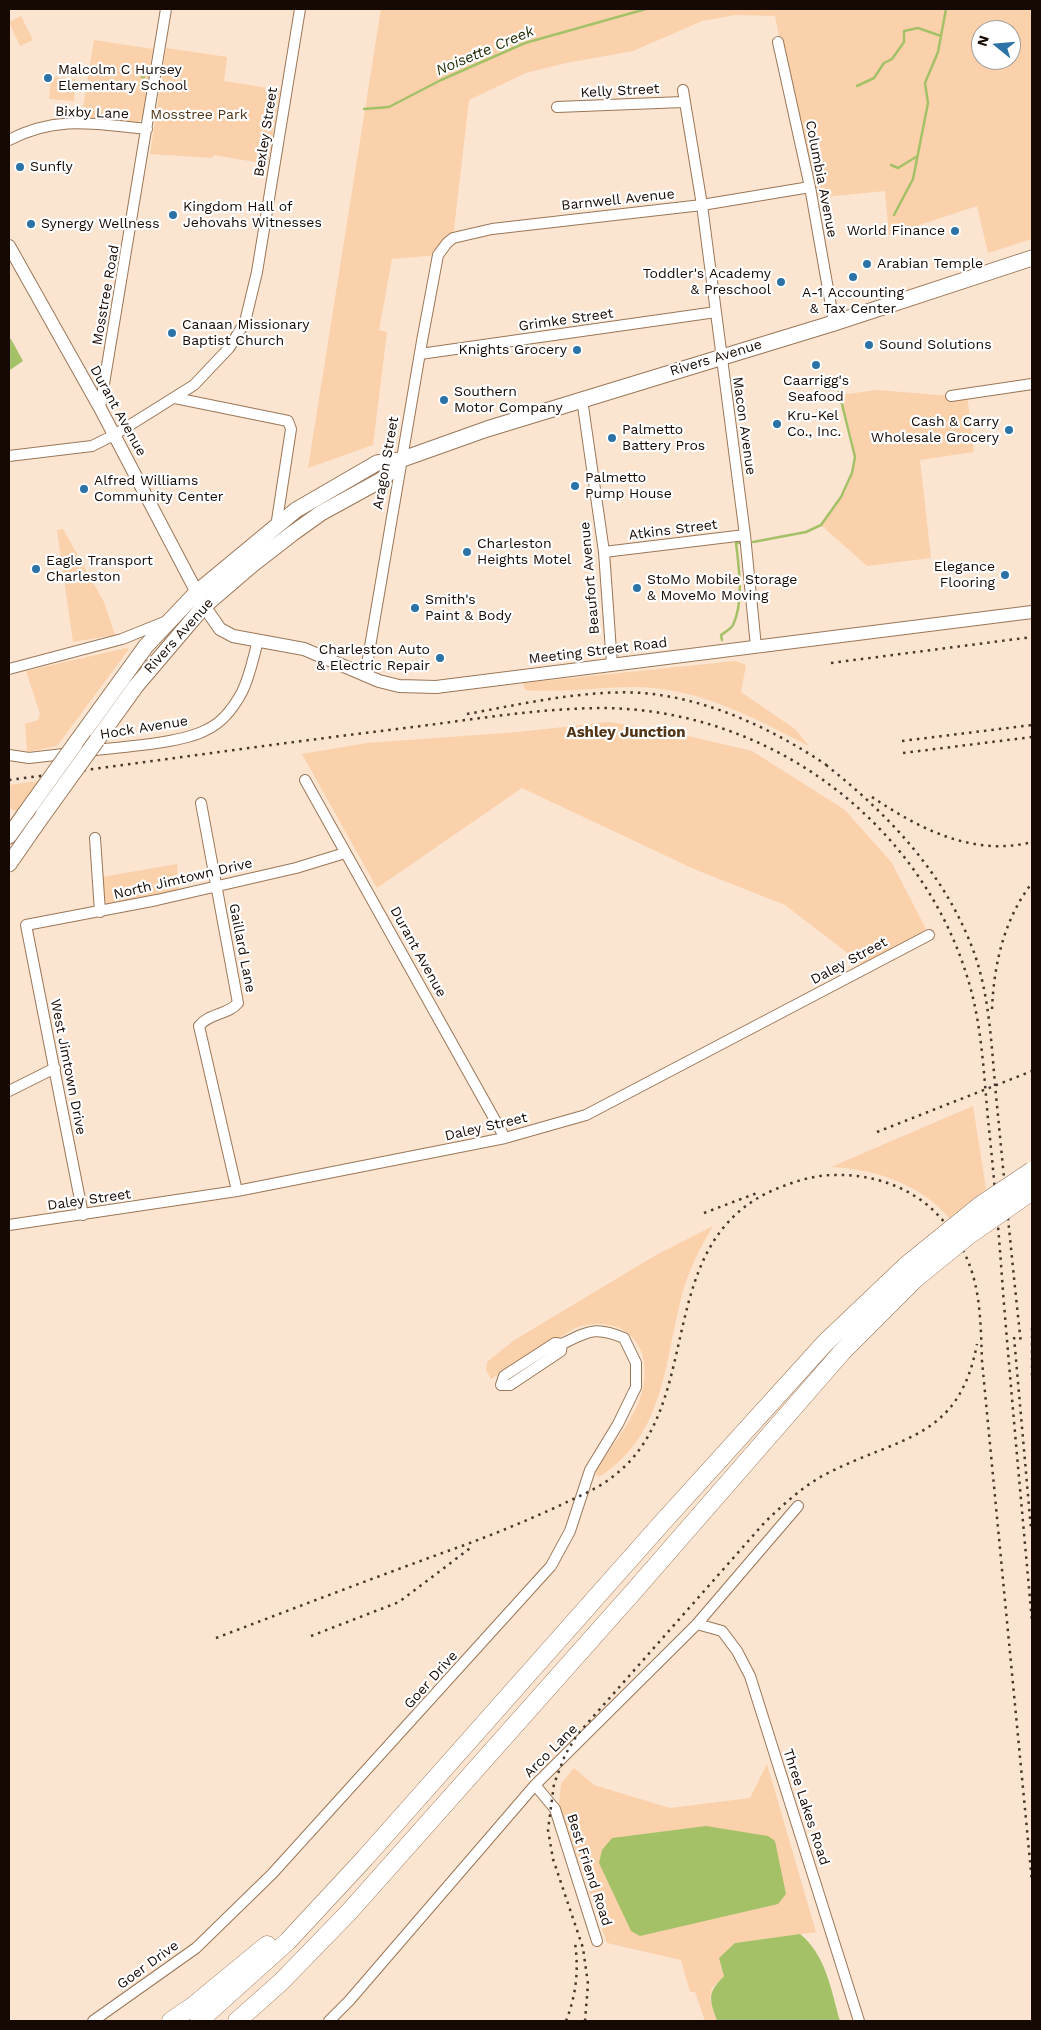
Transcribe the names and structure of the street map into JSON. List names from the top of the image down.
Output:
{
  "streets": {
    "main road": ["Rivers Avenue"],
    "street": [
      "Kelly Street",
      "Bixby Lane",
      "Bexley Street",
      "Columbia Avenue",
      "Barnwell Avenue",
      "Mosstree Road",
      "Grimke Street",
      "Durant Avenue",
      "Macon Avenue",
      "Aragon Street",
      "Atkins Street",
      "Beaufort Avenue",
      "Meeting Street Road",
      "Hock Avenue",
      "North Jimtown Drive",
      "Gaillard Lane",
      "Daley Street",
      "West Jimtown Drive",
      "Goer Drive",
      "Arco Lane",
      "Three Lakes Road",
      "Best Friend Road"
    ]
  },
  "crossings": [
    ["Kelly Street", "Macon Avenue"],
    ["Bixby Lane", "Mosstree Road"],
    ["Bexley Street", "Durant Avenue"],
    ["Columbia Avenue", "Barnwell Avenue"],
    ["Columbia Avenue", "Rivers Avenue"],
    ["Barnwell Avenue", "Macon Avenue"],
    ["Barnwell Avenue", "Aragon Street"],
    ["Mosstree Road", "Durant Avenue"],
    ["Grimke Street", "Macon Avenue"],
    ["Grimke Street", "Aragon Street"],
    ["Rivers Avenue", "Durant Avenue"],
    ["Rivers Avenue", "Macon Avenue"],
    ["Rivers Avenue", "Aragon Street"],
    ["Rivers Avenue", "Beaufort Avenue"],
    ["Rivers Avenue", "Meeting Street Road"],
    ["Durant Avenue", "Meeting Street Road"],
    ["Durant Avenue", "North Jimtown Drive"],
    ["Durant Avenue", "Daley Street"],
    ["Macon Avenue", "Atkins Street"],
    ["Macon Avenue", "Meeting Street Road"],
    ["Aragon Street", "Meeting Street Road"],
    ["Atkins Street", "Beaufort Avenue"],
    ["Beaufort Avenue", "Meeting Street Road"],
    ["Meeting Street Road", "Hock Avenue"],
    ["North Jimtown Drive", "Gaillard Lane"],
    ["North Jimtown Drive", "West Jimtown Drive"],
    ["Gaillard Lane", "Daley Street"],
    ["Daley Street", "West Jimtown Drive"],
    ["Arco Lane", "Three Lakes Road"],
    ["Arco Lane", "Best Friend Road"]
  ],
  "districts": ["Ashley Junction"],
  "water": ["Noisette Creek"],
  "parks": ["Mosstree Park"],
  "places": [
    "Malcolm C Hursey Elementary School",
    "Sunfly",
    "Kingdom Hall of Jehovahs Witnesses",
    "Synergy Wellness",
    "World Finance",
    "Arabian Temple",
    "A-1 Accounting & Tax Center",
    "Toddler's Academy & Preschool",
    "Canaan Missionary Baptist Church",
    "Sound Solutions",
    "Knights Grocery",
    "Caarrigg's Seafood",
    "Southern Motor Company",
    "Kru-Kel Co., Inc.",
    "Cash & Carry Wholesale Grocery",
    "Palmetto Battery Pros",
    "Palmetto Pump House",
    "Alfred Williams Community Center",
    "Charleston Heights Motel",
    "Eagle Transport Charleston",
    "Elegance Flooring",
    "StoMo Mobile Storage & MoveMo Moving",
    "Smith's Paint & Body",
    "Charleston Auto & Electric Repair"
  ],
  "north": "left"
}
